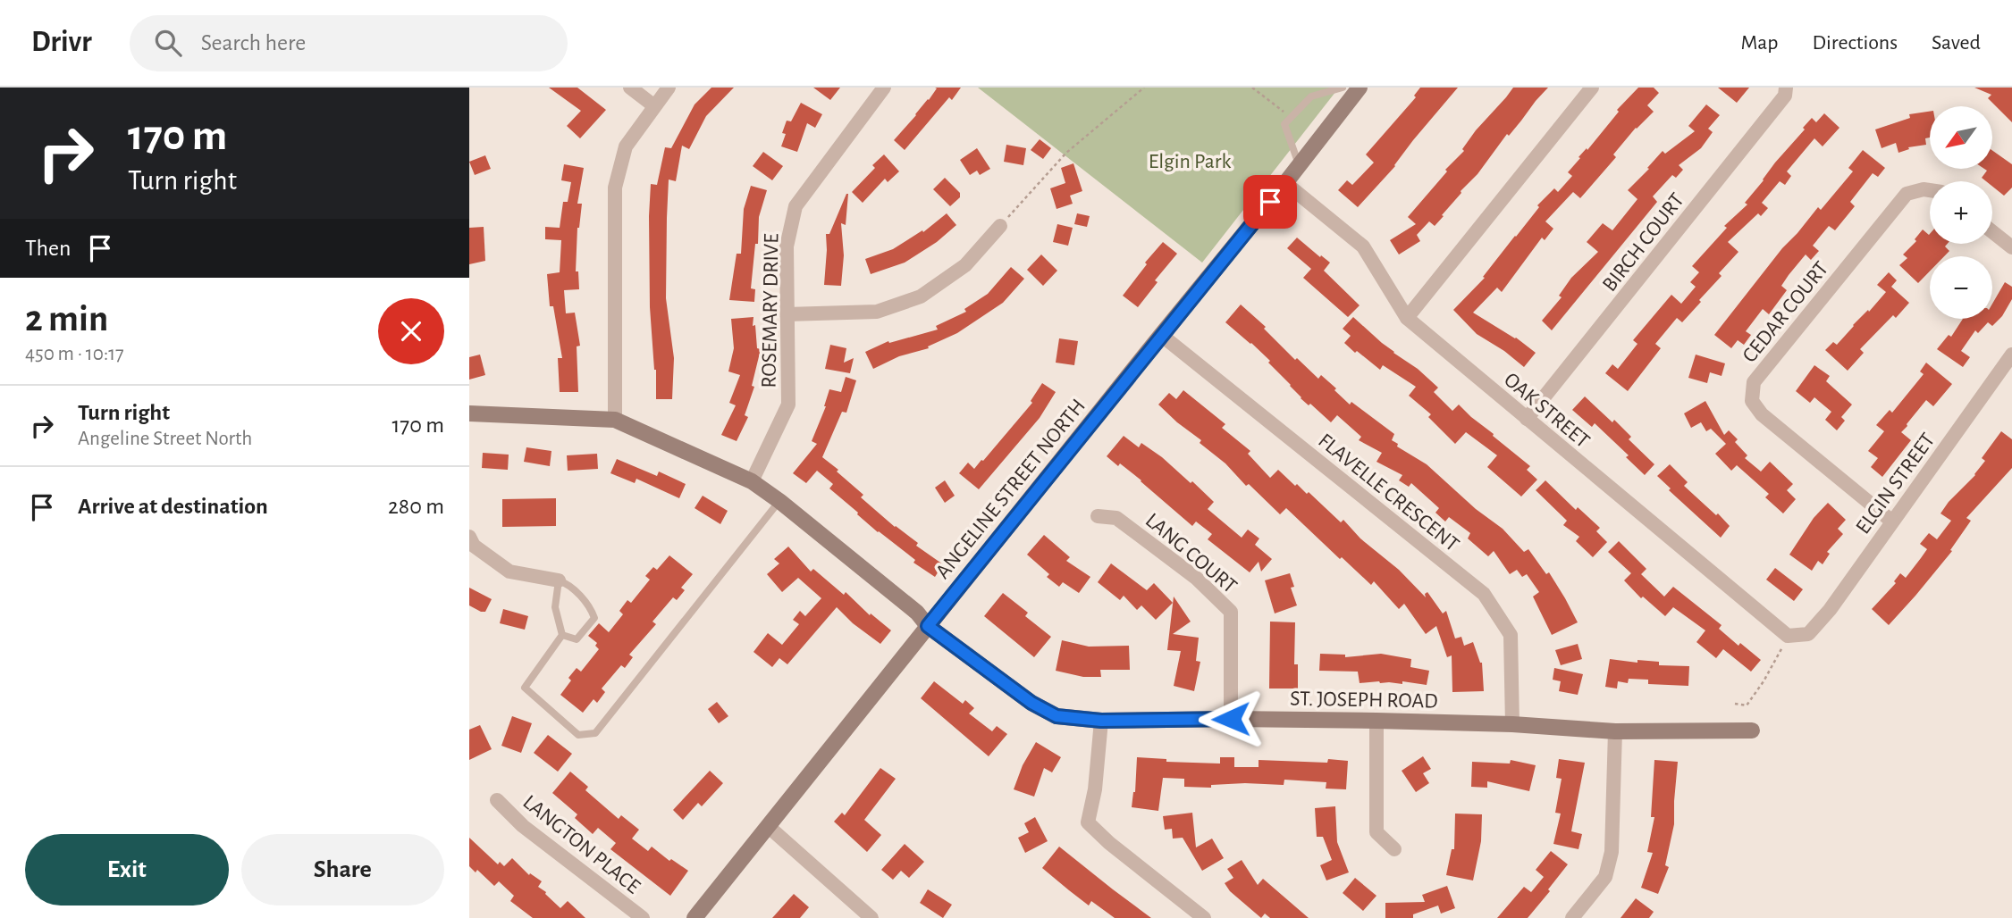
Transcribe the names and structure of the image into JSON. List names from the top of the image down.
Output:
{
  "streets": {
    "street": [
      "BIRCH COURT",
      "ROSEMARY DRIVE",
      "CEDAR COURT",
      "OAK STREET",
      "ELGIN STREET",
      "ANGELINE STREET NORTH",
      "FLAVELLE CRESCENT",
      "LANG COURT",
      "ST. JOSEPH ROAD",
      "LANGTON PLACE"
    ]
  },
  "crossings": [
    ["BIRCH COURT", "OAK STREET"],
    ["ROSEMARY DRIVE", "ST. JOSEPH ROAD"],
    ["CEDAR COURT", "ELGIN STREET"],
    ["OAK STREET", "ELGIN STREET"],
    ["OAK STREET", "ANGELINE STREET NORTH"],
    ["ANGELINE STREET NORTH", "FLAVELLE CRESCENT"],
    ["ANGELINE STREET NORTH", "ST. JOSEPH ROAD"],
    ["FLAVELLE CRESCENT", "ST. JOSEPH ROAD"],
    ["LANG COURT", "ST. JOSEPH ROAD"]
  ],
  "parks": ["Elgin Park"],
  "north": "bottom left",
  "page": {
    "header": "Drivr",
    "search": "Search here",
    "nav": ["Map", "Directions", "Saved"],
    "turn": ["170 m", "Turn right"],
    "map_buttons": ["+", "−"],
    "then": "Then",
    "heading": ["2 min", "450 m · 10:17"],
    "list": [
      {
        "name": "Turn right",
        "note": "Angeline Street North",
        "value": "170 m"
      },
      {
        "name": "Arrive at destination",
        "value": "280 m"
      }
    ],
    "buttons": ["Exit", "Share"]
  }
}
